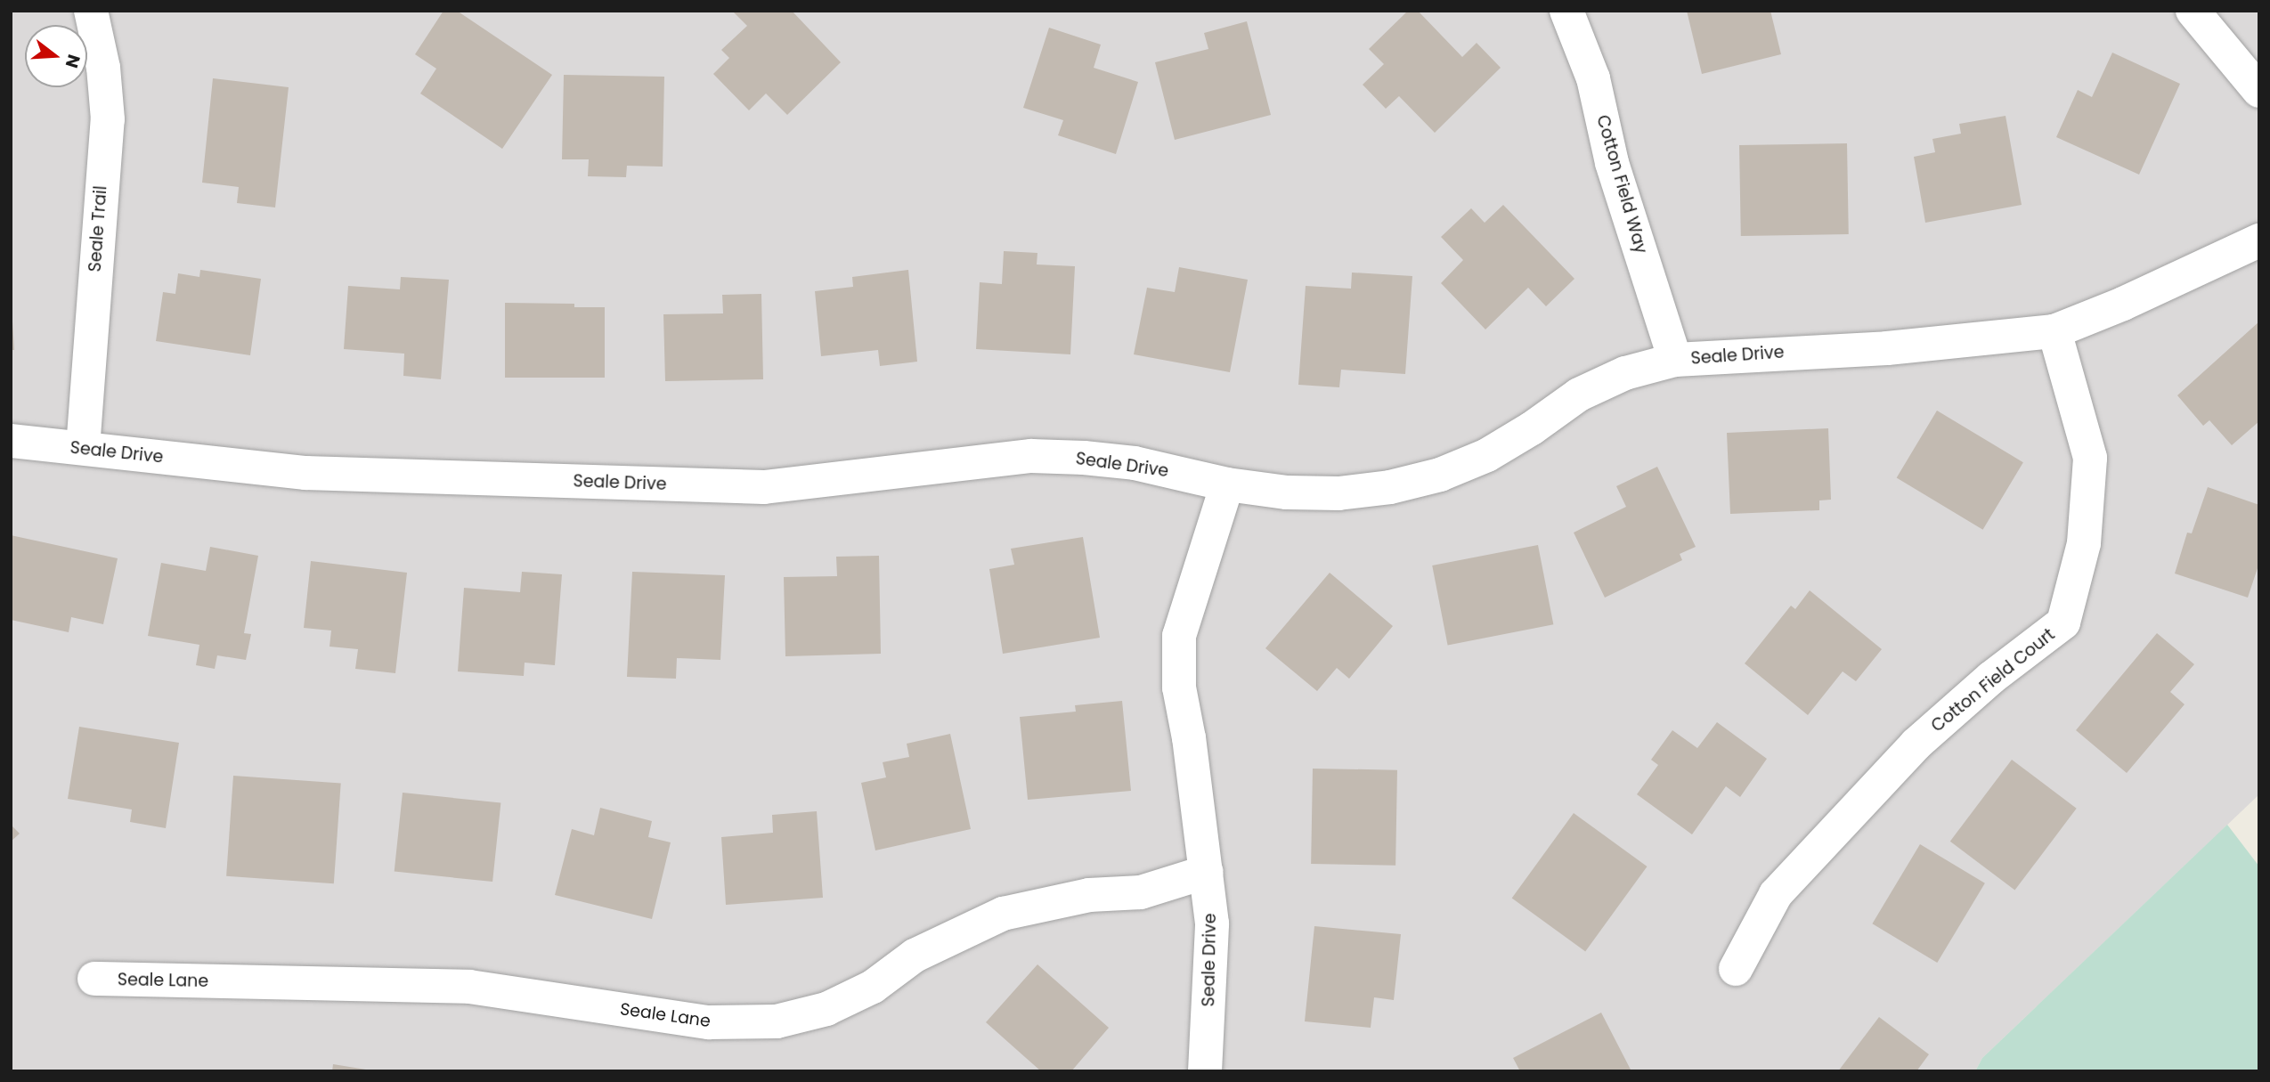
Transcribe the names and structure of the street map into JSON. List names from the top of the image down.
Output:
{
  "streets": {
    "street": [
      "Cotton Field Way",
      "Seale Trail",
      "Seale Drive",
      "Cotton Field Court",
      "Seale Lane"
    ]
  },
  "crossings": [
    ["Cotton Field Way", "Seale Drive"],
    ["Seale Trail", "Seale Drive"],
    ["Seale Drive", "Cotton Field Court"],
    ["Seale Drive", "Seale Lane"]
  ],
  "north": "right"
}
